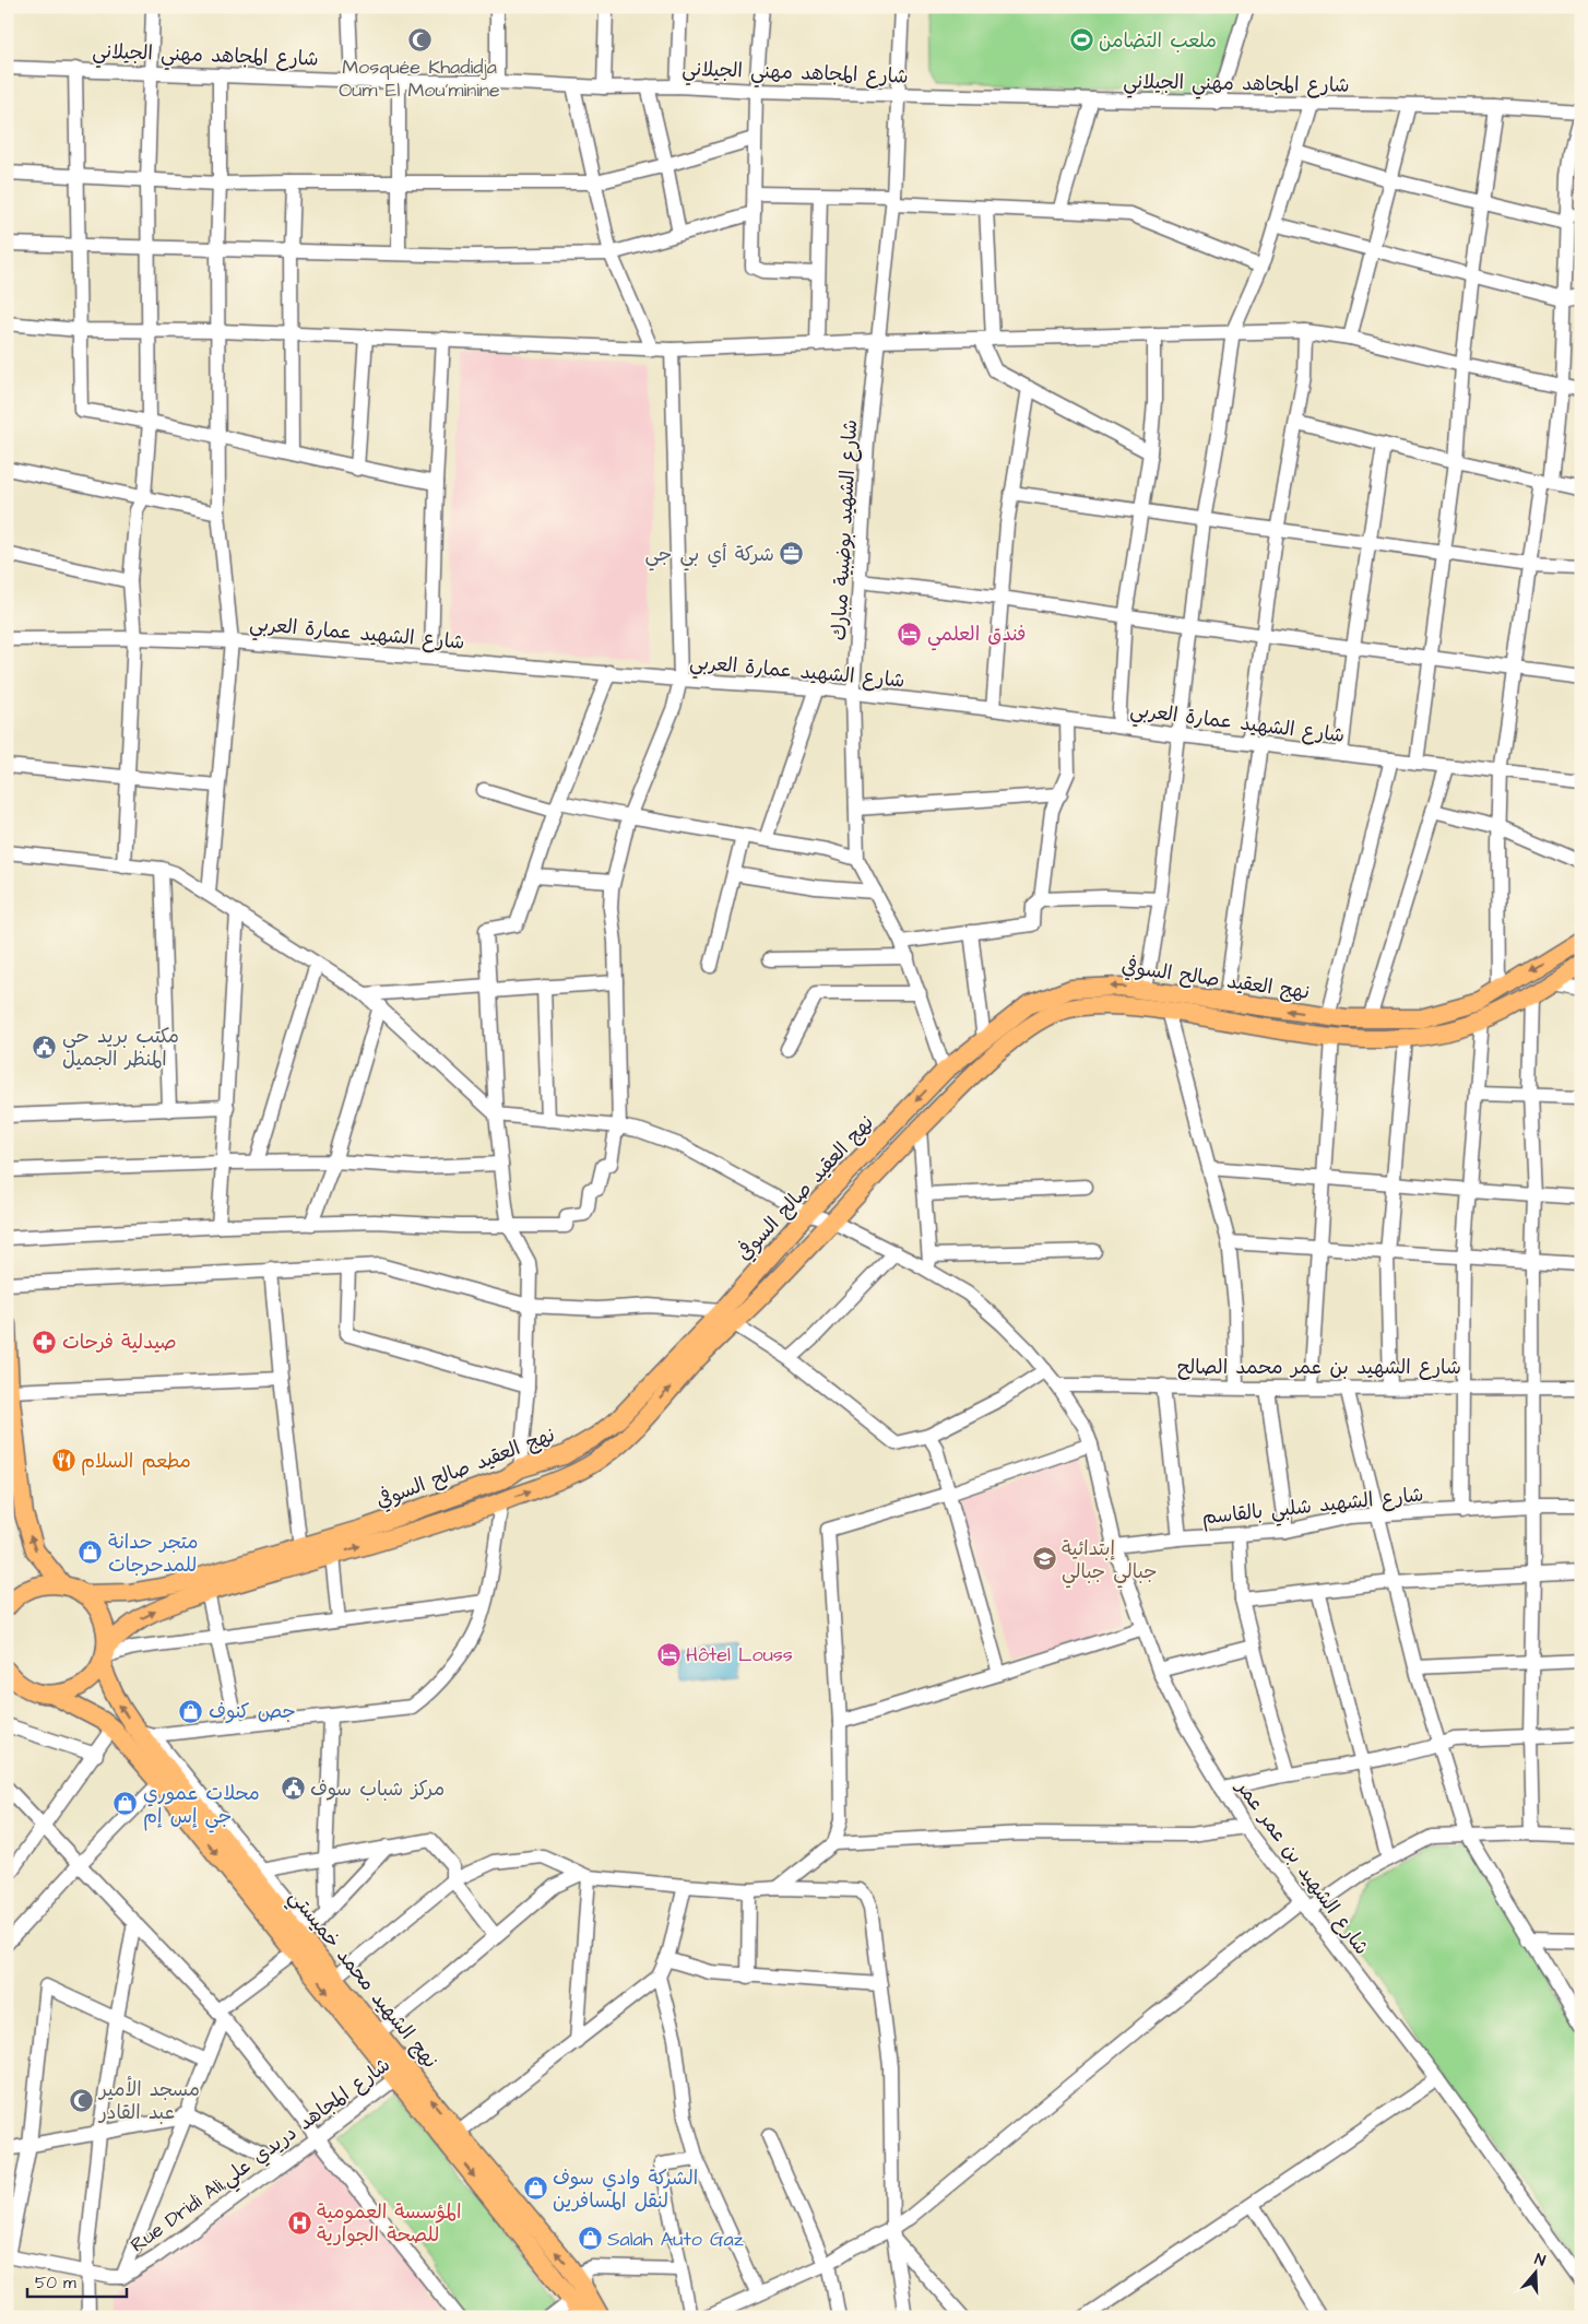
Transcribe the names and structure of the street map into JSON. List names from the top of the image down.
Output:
{
  "streets": {
    "main road": ["نهج العقيد صالح السوفي", "نهج الشهيد محمد خميستي"],
    "street": [
      "شارع المجاهد مهني الجيلاني",
      "شارع الشهيد بوضبية مبارك",
      "شارع الشهيد عمارة العربي",
      "شارع الشهيد بن عمر محمد الصالح",
      "شارع الشهيد شلبي بالقاسم",
      "شارع الشهيد بن عمر عمر",
      "Rue Dridi Ali,شارع المجاهد دريدي علي"
    ]
  },
  "crossings": [
    ["شارع المجاهد مهني الجيلاني", "شارع الشهيد بوضبية مبارك"],
    ["شارع الشهيد بوضبية مبارك", "شارع الشهيد عمارة العربي"],
    ["شارع الشهيد بوضبية مبارك", "نهج العقيد صالح السوفي"],
    ["نهج العقيد صالح السوفي", "شارع الشهيد بن عمر عمر"],
    ["نهج العقيد صالح السوفي", "نهج الشهيد محمد خميستي"],
    ["شارع الشهيد بن عمر محمد الصالح", "شارع الشهيد بن عمر عمر"],
    ["شارع الشهيد شلبي بالقاسم", "شارع الشهيد بن عمر عمر"],
    ["نهج الشهيد محمد خميستي", "Rue Dridi Ali,شارع المجاهد دريدي علي"]
  ],
  "places": {
    "mosque": ["Mosquée Khadidja Oum El Mou'minine", "مسجد الأمير عبد القادر"],
    "sports": ["ملعب التضامن"],
    "office": ["شركة أي بي جي"],
    "hotel": ["فندق العلمي", "Hôtel Louss"],
    "public building": ["مكتب بريد حي المنظر الجميل", "مركز شباب سوف"],
    "pharmacy": ["صيدلية فرحات"],
    "restaurant": ["مطعم السلام"],
    "shop": [
      "متجر حدانة للمدحرجات",
      "جص كنوف",
      "محلات عموري جي إس إم",
      "الشركة وادي سوف لنقل المسافرين",
      "Salah Auto Gaz"
    ],
    "school or university": ["إبتدائية جبالي جبالي"],
    "hospital": ["المؤسسة العمومية للصحة الجوارية"]
  },
  "scale_bar": "50 m",
  "north": "top"
}
